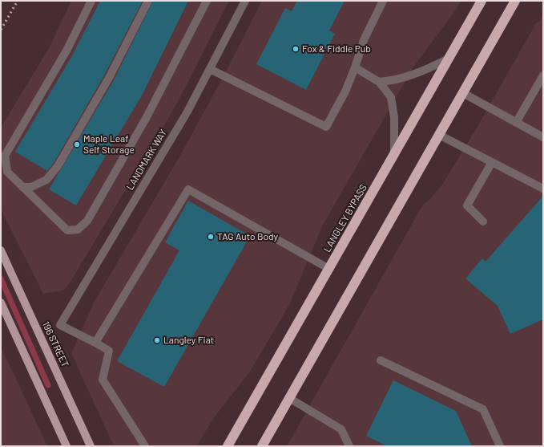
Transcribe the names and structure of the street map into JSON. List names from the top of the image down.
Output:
{
  "streets": {
    "highway": ["LANGLEY BYPASS"],
    "main road": ["196 STREET"],
    "street": ["LANDMARK WAY"]
  },
  "places": [
    "Fox & Fiddle Pub",
    "Maple Leaf Self Storage",
    "TAG Auto Body",
    "Langley Fiat"
  ]
}
